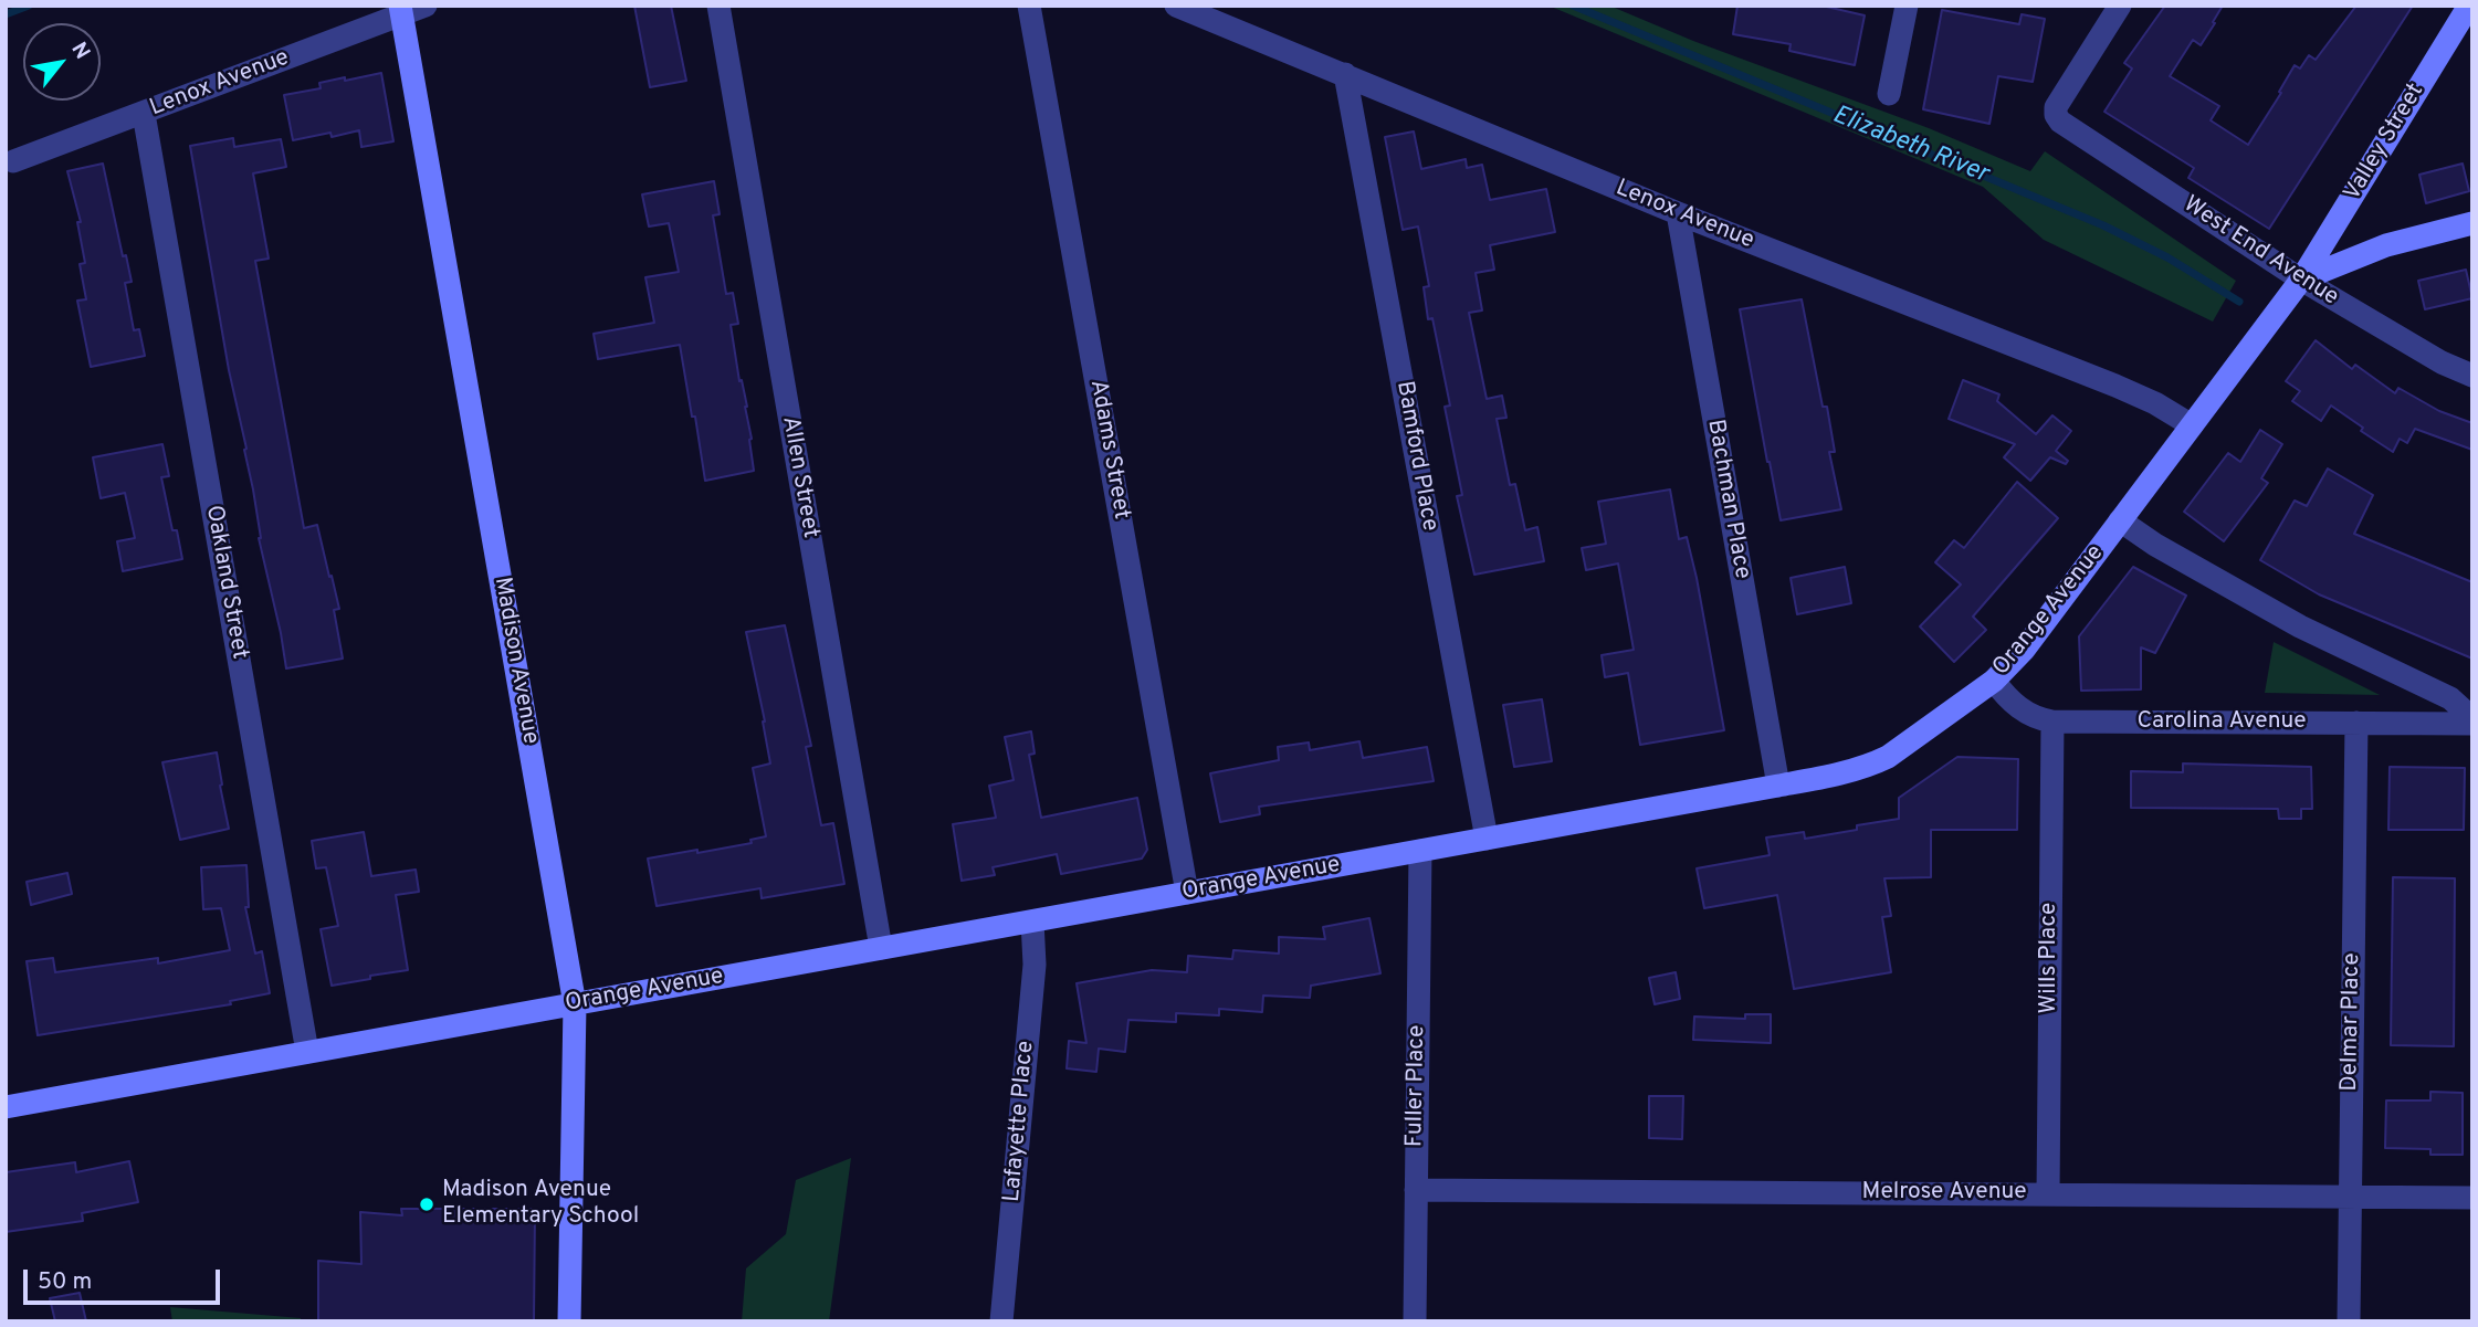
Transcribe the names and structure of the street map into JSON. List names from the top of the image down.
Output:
{
  "streets": {
    "street": [
      "Lenox Avenue",
      "Valley Street",
      "West End Avenue",
      "Adams Street",
      "Bamford Place",
      "Allen Street",
      "Bachman Place",
      "Oakland Street",
      "Orange Avenue",
      "Madison Avenue",
      "Carolina Avenue",
      "Wills Place",
      "Delmar Place",
      "Fuller Place",
      "Lafayette Place",
      "Melrose Avenue"
    ]
  },
  "crossings": [
    ["Lenox Avenue", "Bamford Place"],
    ["Lenox Avenue", "Bachman Place"],
    ["Lenox Avenue", "Oakland Street"],
    ["Lenox Avenue", "Orange Avenue"],
    ["Lenox Avenue", "Madison Avenue"],
    ["Valley Street", "West End Avenue"],
    ["Valley Street", "Orange Avenue"],
    ["West End Avenue", "Orange Avenue"],
    ["Adams Street", "Orange Avenue"],
    ["Bamford Place", "Orange Avenue"],
    ["Allen Street", "Orange Avenue"],
    ["Bachman Place", "Orange Avenue"],
    ["Oakland Street", "Orange Avenue"],
    ["Orange Avenue", "Madison Avenue"],
    ["Orange Avenue", "Carolina Avenue"],
    ["Orange Avenue", "Fuller Place"],
    ["Orange Avenue", "Lafayette Place"],
    ["Carolina Avenue", "Wills Place"],
    ["Carolina Avenue", "Delmar Place"],
    ["Wills Place", "Melrose Avenue"],
    ["Delmar Place", "Melrose Avenue"],
    ["Fuller Place", "Melrose Avenue"]
  ],
  "water": ["Elizabeth River"],
  "places": ["Madison Avenue Elementary School"],
  "scale_bar": "50 m",
  "north": "top right"
}
